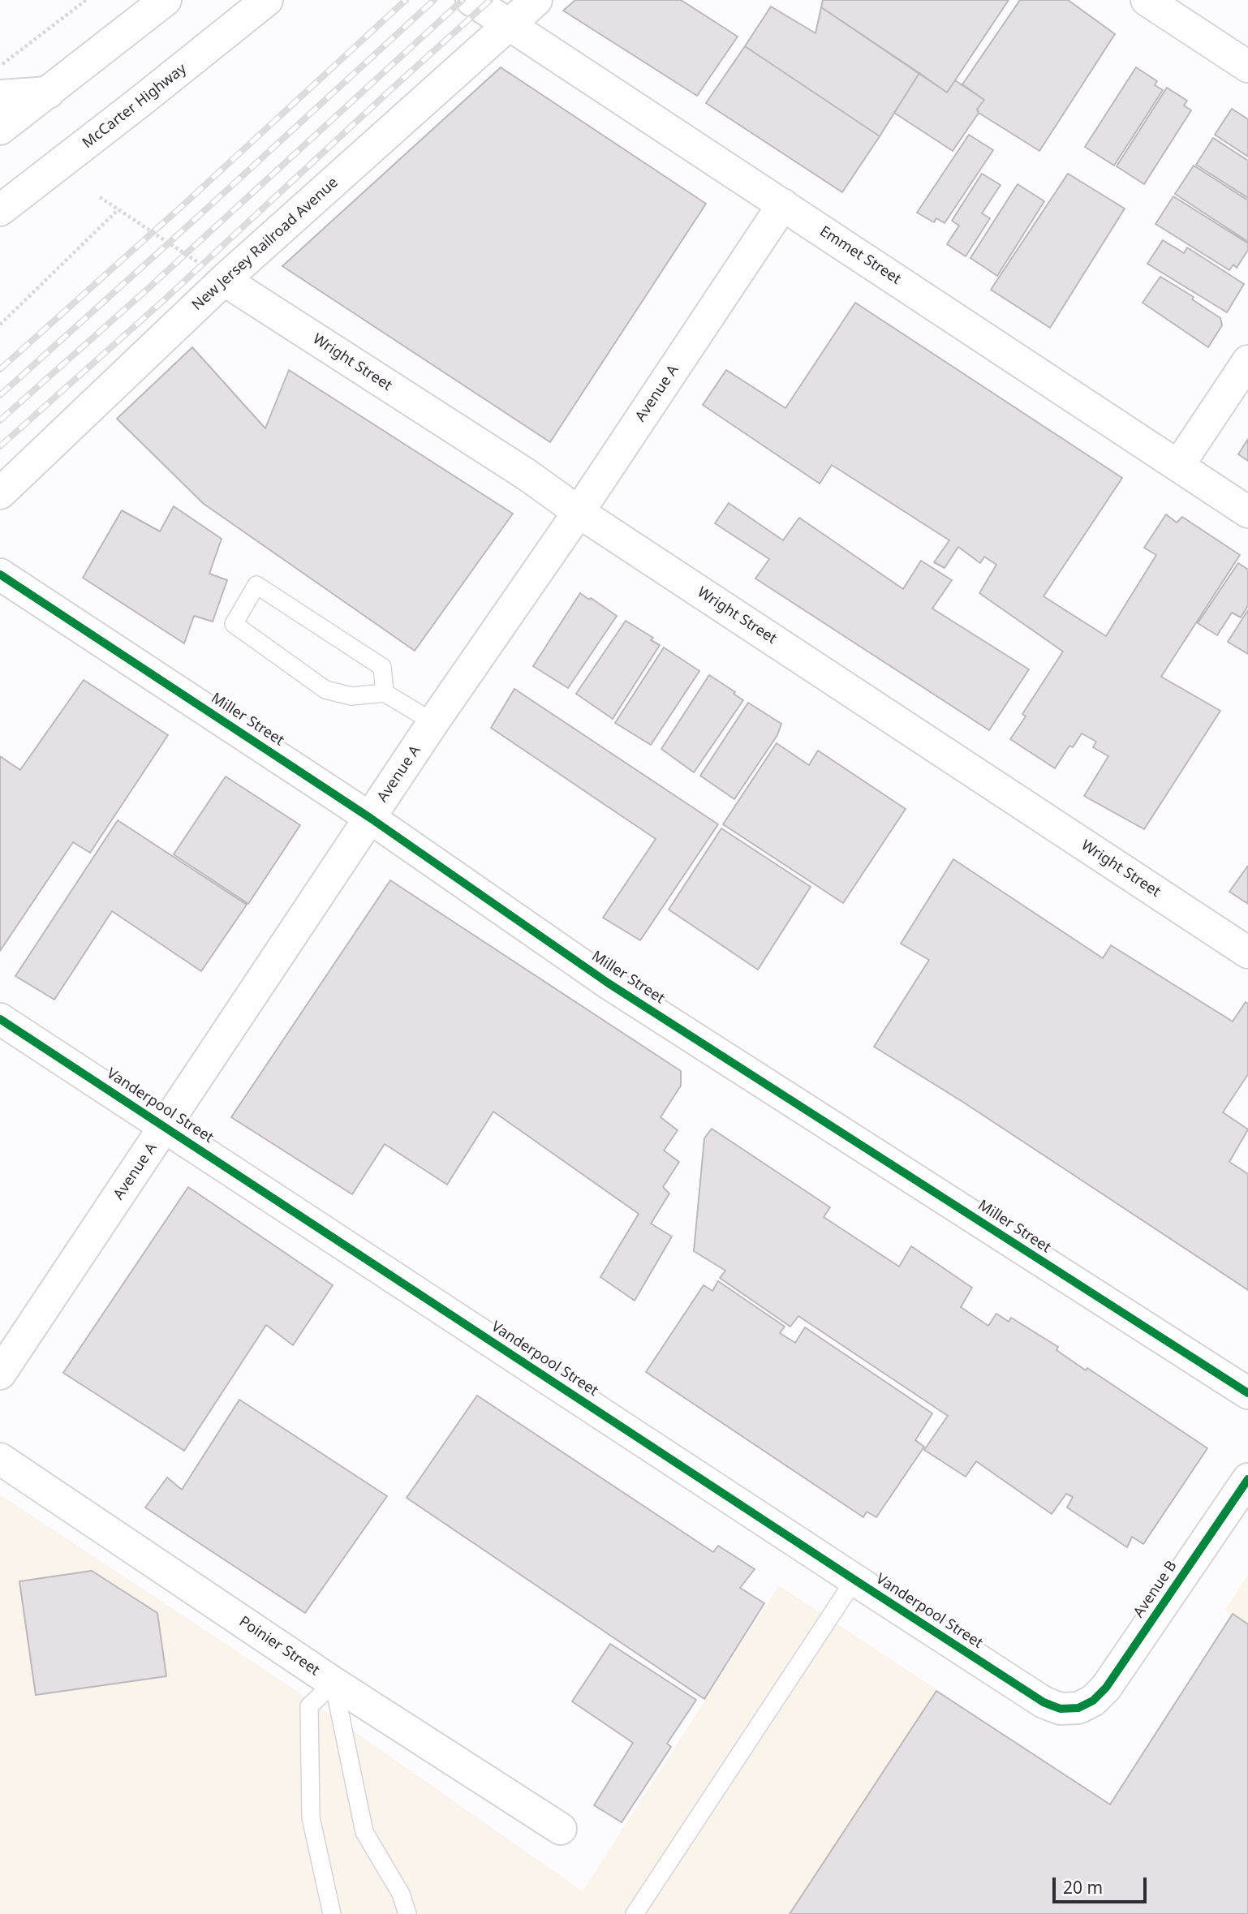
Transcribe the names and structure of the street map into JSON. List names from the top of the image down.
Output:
{
  "streets": {
    "street": [
      "McCarter Highway",
      "New Jersey Railroad Avenue",
      "Emmet Street",
      "Wright Street",
      "Avenue A",
      "Miller Street",
      "Vanderpool Street",
      "Avenue B",
      "Poinier Street"
    ]
  },
  "crossings": [
    ["New Jersey Railroad Avenue", "Emmet Street"],
    ["New Jersey Railroad Avenue", "Wright Street"],
    ["Emmet Street", "Avenue A"],
    ["Wright Street", "Avenue A"],
    ["Avenue A", "Miller Street"],
    ["Avenue A", "Vanderpool Street"],
    ["Vanderpool Street", "Avenue B"]
  ],
  "scale_bar": "20 m"
}
